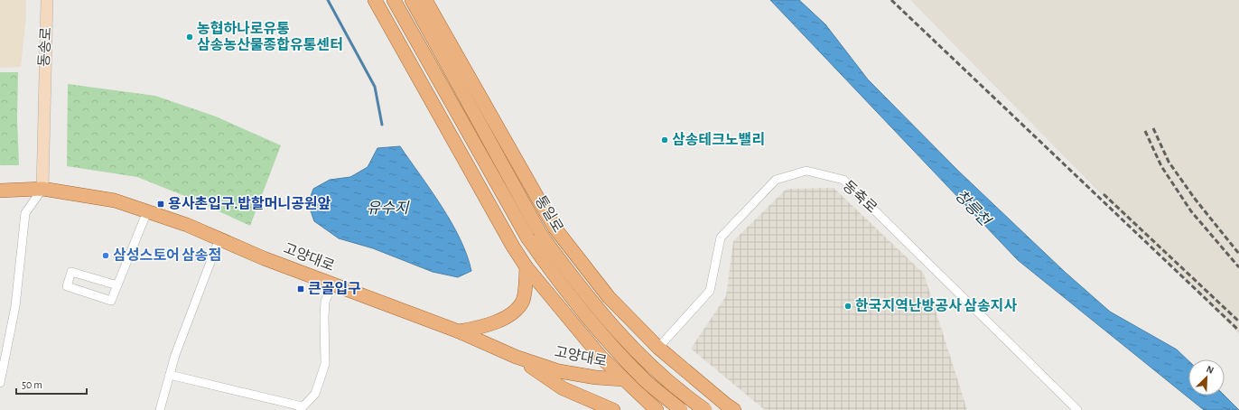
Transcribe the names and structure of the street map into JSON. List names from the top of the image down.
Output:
{
  "streets": {
    "main road": ["동송로", "통일로", "고양대로"],
    "street": ["동축로"]
  },
  "crossings": [
    ["동송로", "고양대로"]
  ],
  "water": ["유수지", "창릉천"],
  "places": {
    "other": [
      "농협하나로유통 삼송농산물종합유통센터",
      "삼송테크노밸리",
      "삼성스토어 삼송점",
      "한국지역난방공사 삼송지사"
    ],
    "transit": ["용사촌입구.밥할머니공원앞", "큰골입구"]
  },
  "scale_bar": "50 m",
  "north": "top right"
}
